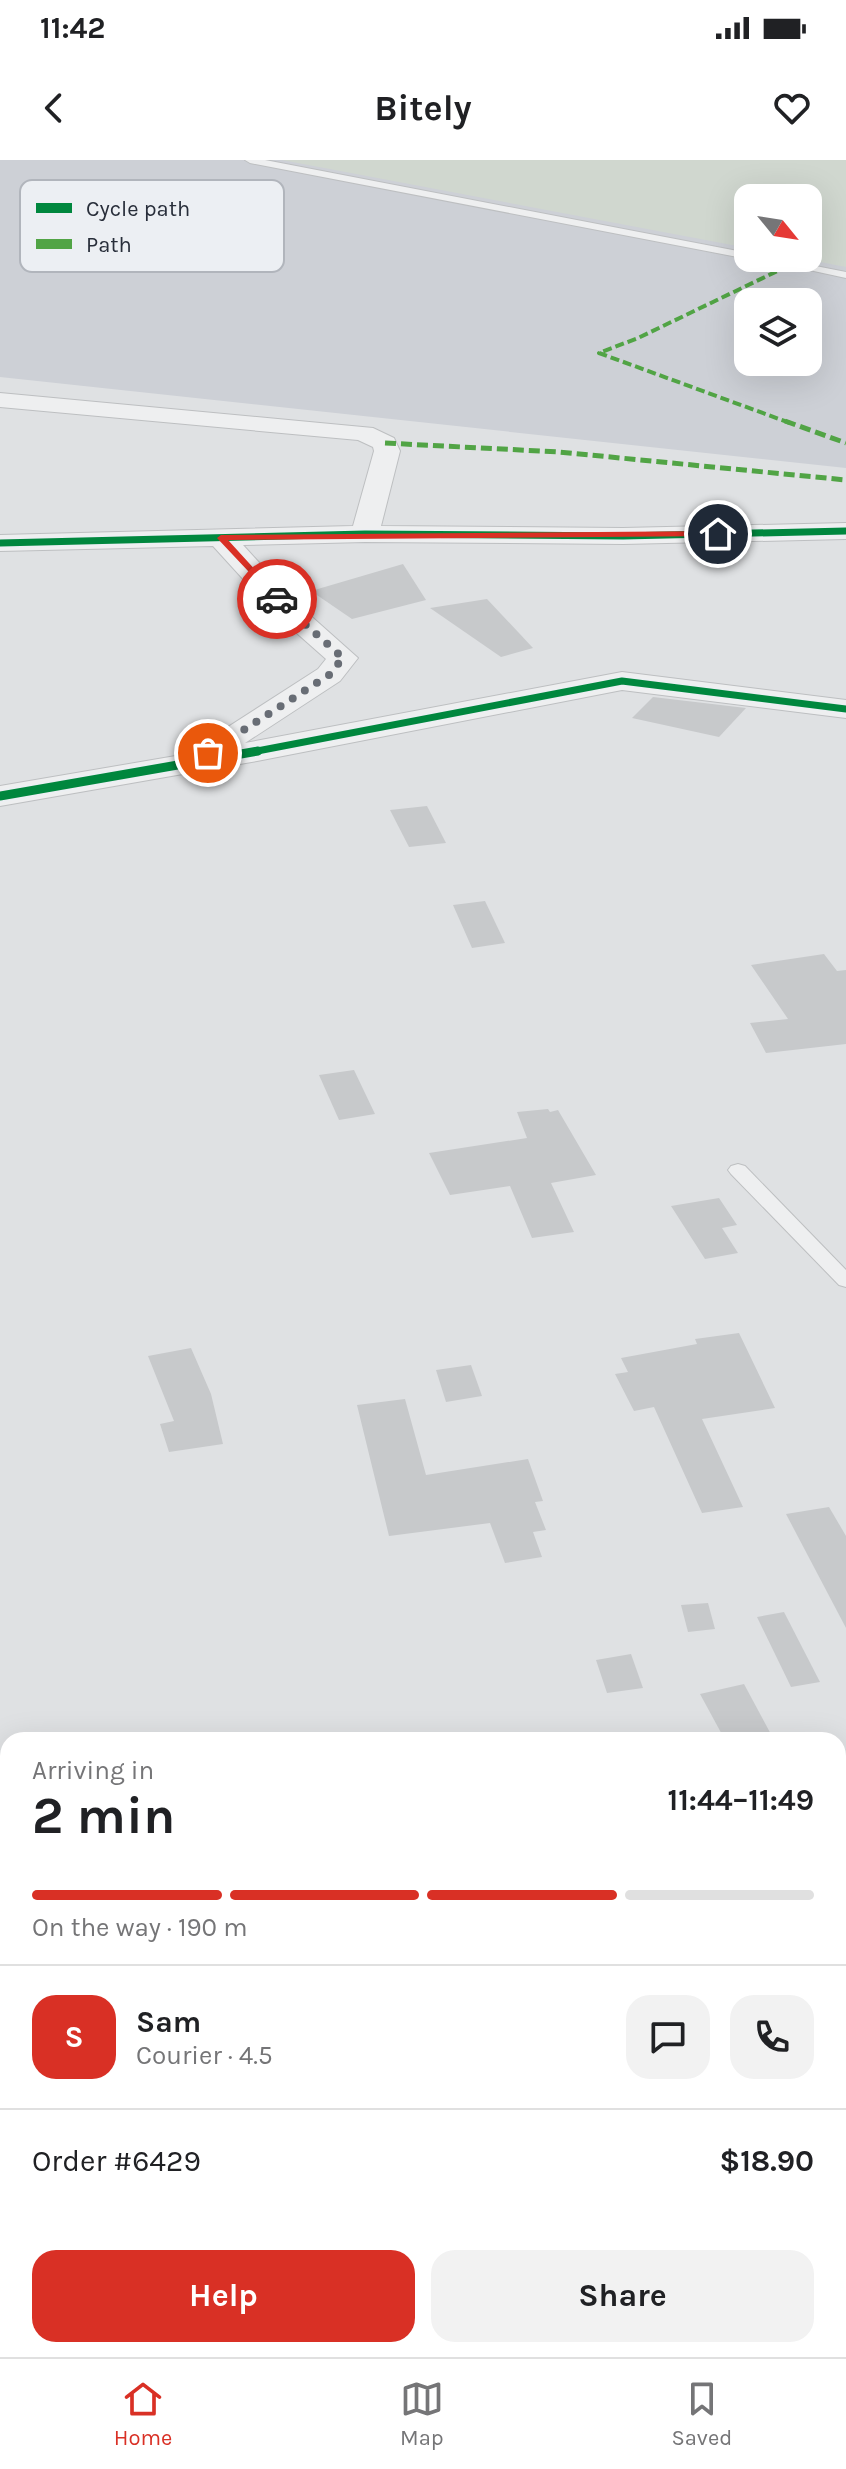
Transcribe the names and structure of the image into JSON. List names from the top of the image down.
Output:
{
  "legend": ["Cycle path", "Path"],
  "north": "bottom right",
  "page": {
    "status": "11:42",
    "header": "Bitely",
    "heading": ["2 min", "Arriving in", "11:44–11:49"],
    "panel": [
      "Sam",
      "Courier · 4.5",
      "Order #6429",
      "$18.90"
    ],
    "bar": "On the way · 190 m",
    "round": "S",
    "buttons": ["Help", "Share"],
    "tabs": ["Home", "Map", "Saved"]
  }
}
